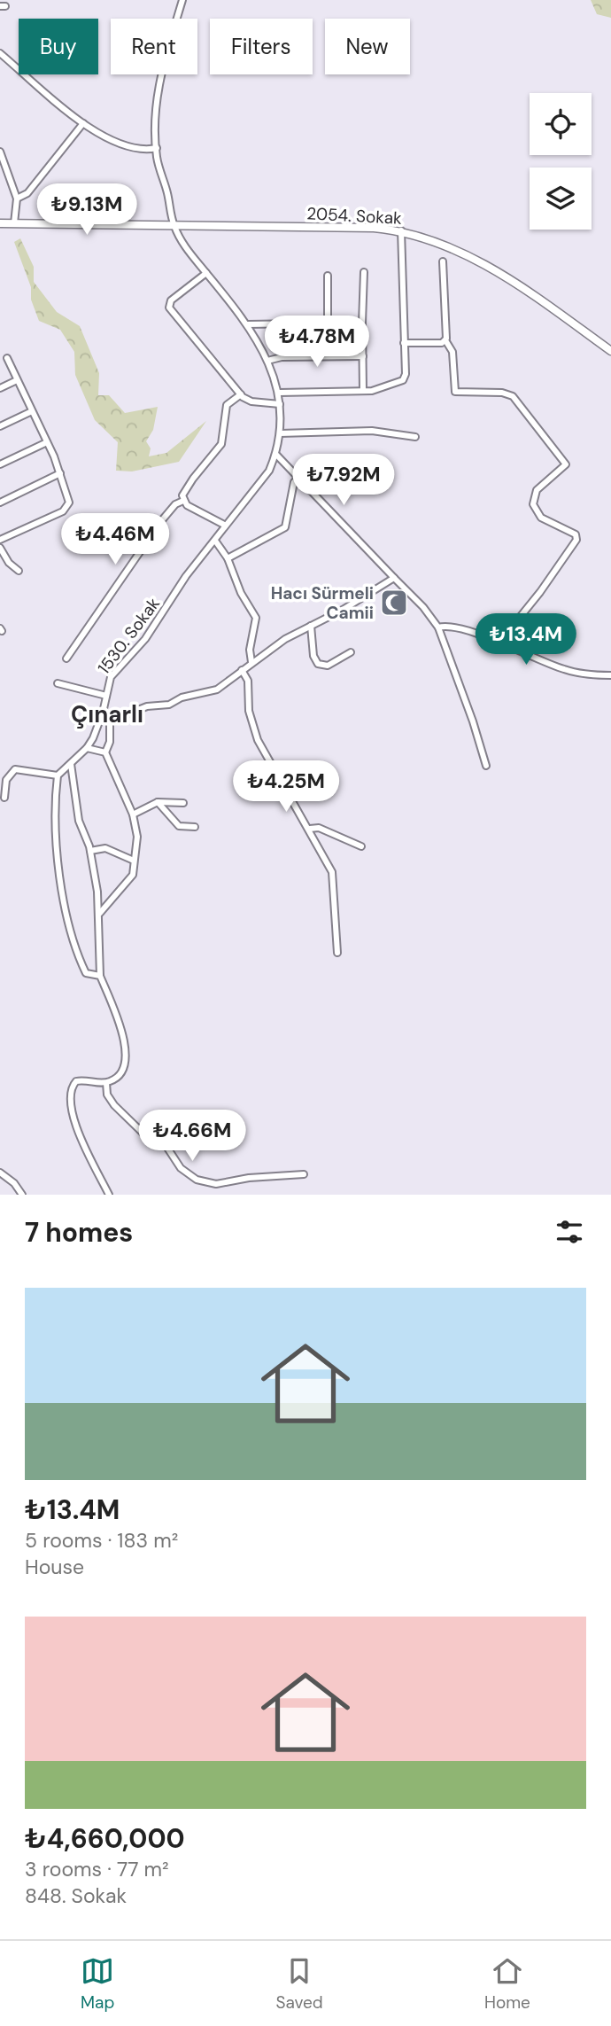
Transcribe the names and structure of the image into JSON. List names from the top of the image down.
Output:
{
  "streets": {
    "main road": ["2054. Sokak"],
    "street": ["1530. Sokak"]
  },
  "crossings": [
    ["2054. Sokak", "1530. Sokak"]
  ],
  "districts": ["Çınarlı"],
  "places": {
    "mosque": ["Hacı Sürmeli Camii"]
  },
  "page": {
    "chip": [
      "Buy",
      "Rent",
      "Filters",
      "New"
    ],
    "price": [
      "₺9.13M",
      "₺4.78M",
      "₺7.92M",
      "₺4.46M",
      "₺13.4M",
      "₺4.25M",
      "₺4.66M"
    ],
    "heading": "7 homes",
    "list": [
      {
        "name": "₺13.4M",
        "note": "5 rooms · 183 m² · House"
      },
      {
        "name": "₺4,660,000",
        "note": "3 rooms · 77 m² · 848. Sokak"
      }
    ],
    "tabs": ["Map", "Saved", "Home"]
  }
}
